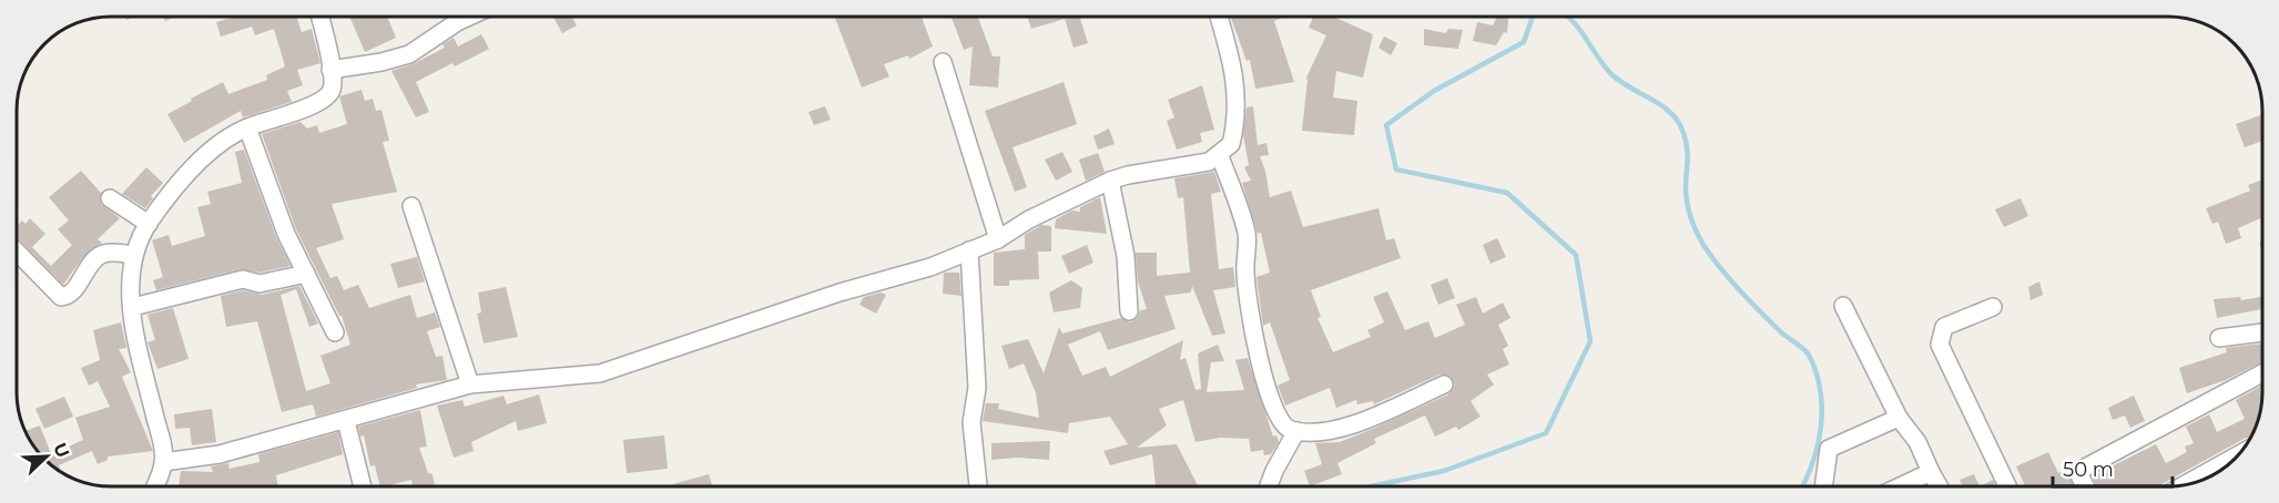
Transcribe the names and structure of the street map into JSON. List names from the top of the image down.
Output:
{
  "scale_bar": "50 m",
  "north": "top right"
}
